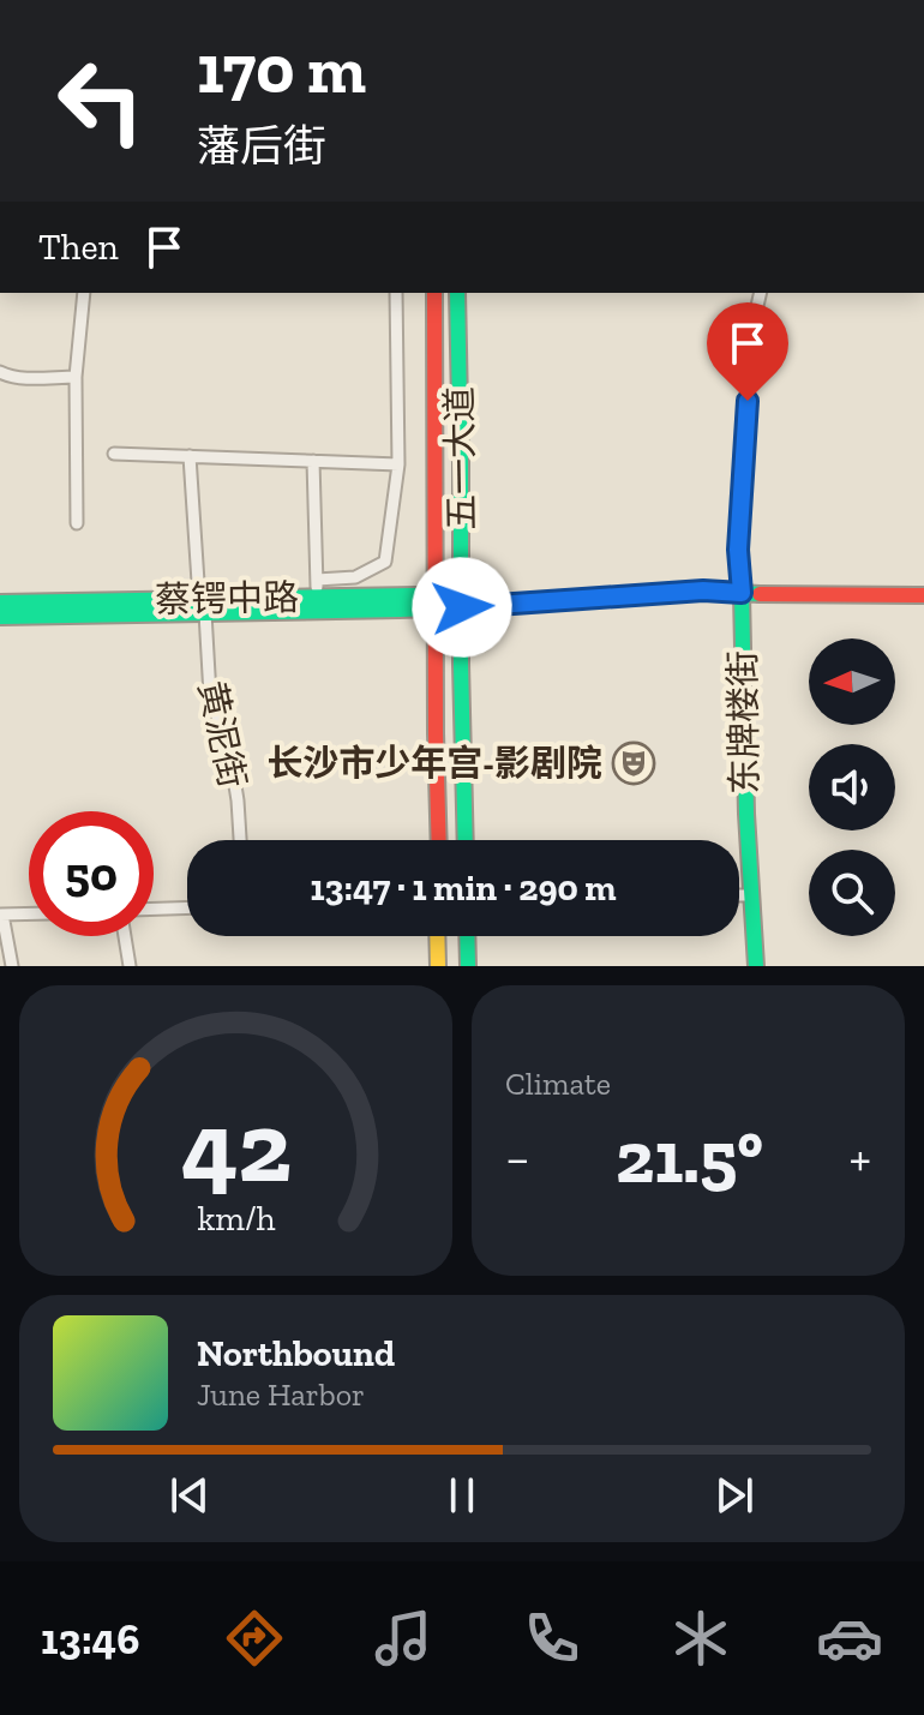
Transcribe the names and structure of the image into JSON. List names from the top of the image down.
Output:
{
  "streets": {
    "main road": ["五一大道", "蔡锷中路", "东牌楼街"],
    "street": ["黄泥街"]
  },
  "crossings": [
    ["五一大道", "蔡锷中路"],
    ["蔡锷中路", "东牌楼街"],
    ["蔡锷中路", "黄泥街"]
  ],
  "places": {
    "theatre": ["长沙市少年宫-影剧院"]
  },
  "north": "left",
  "page": {
    "turn": ["170 m", "藩后街"],
    "then": "Then",
    "limit": "50",
    "trip": "13:47 · 1 min · 290 m",
    "tile": "Climate",
    "heat": ["−", "21.5°", "+"],
    "song": ["Northbound", "June Harbor"],
    "tabs": "13:46",
    "gauge": ["42", "km/h"]
  }
}
